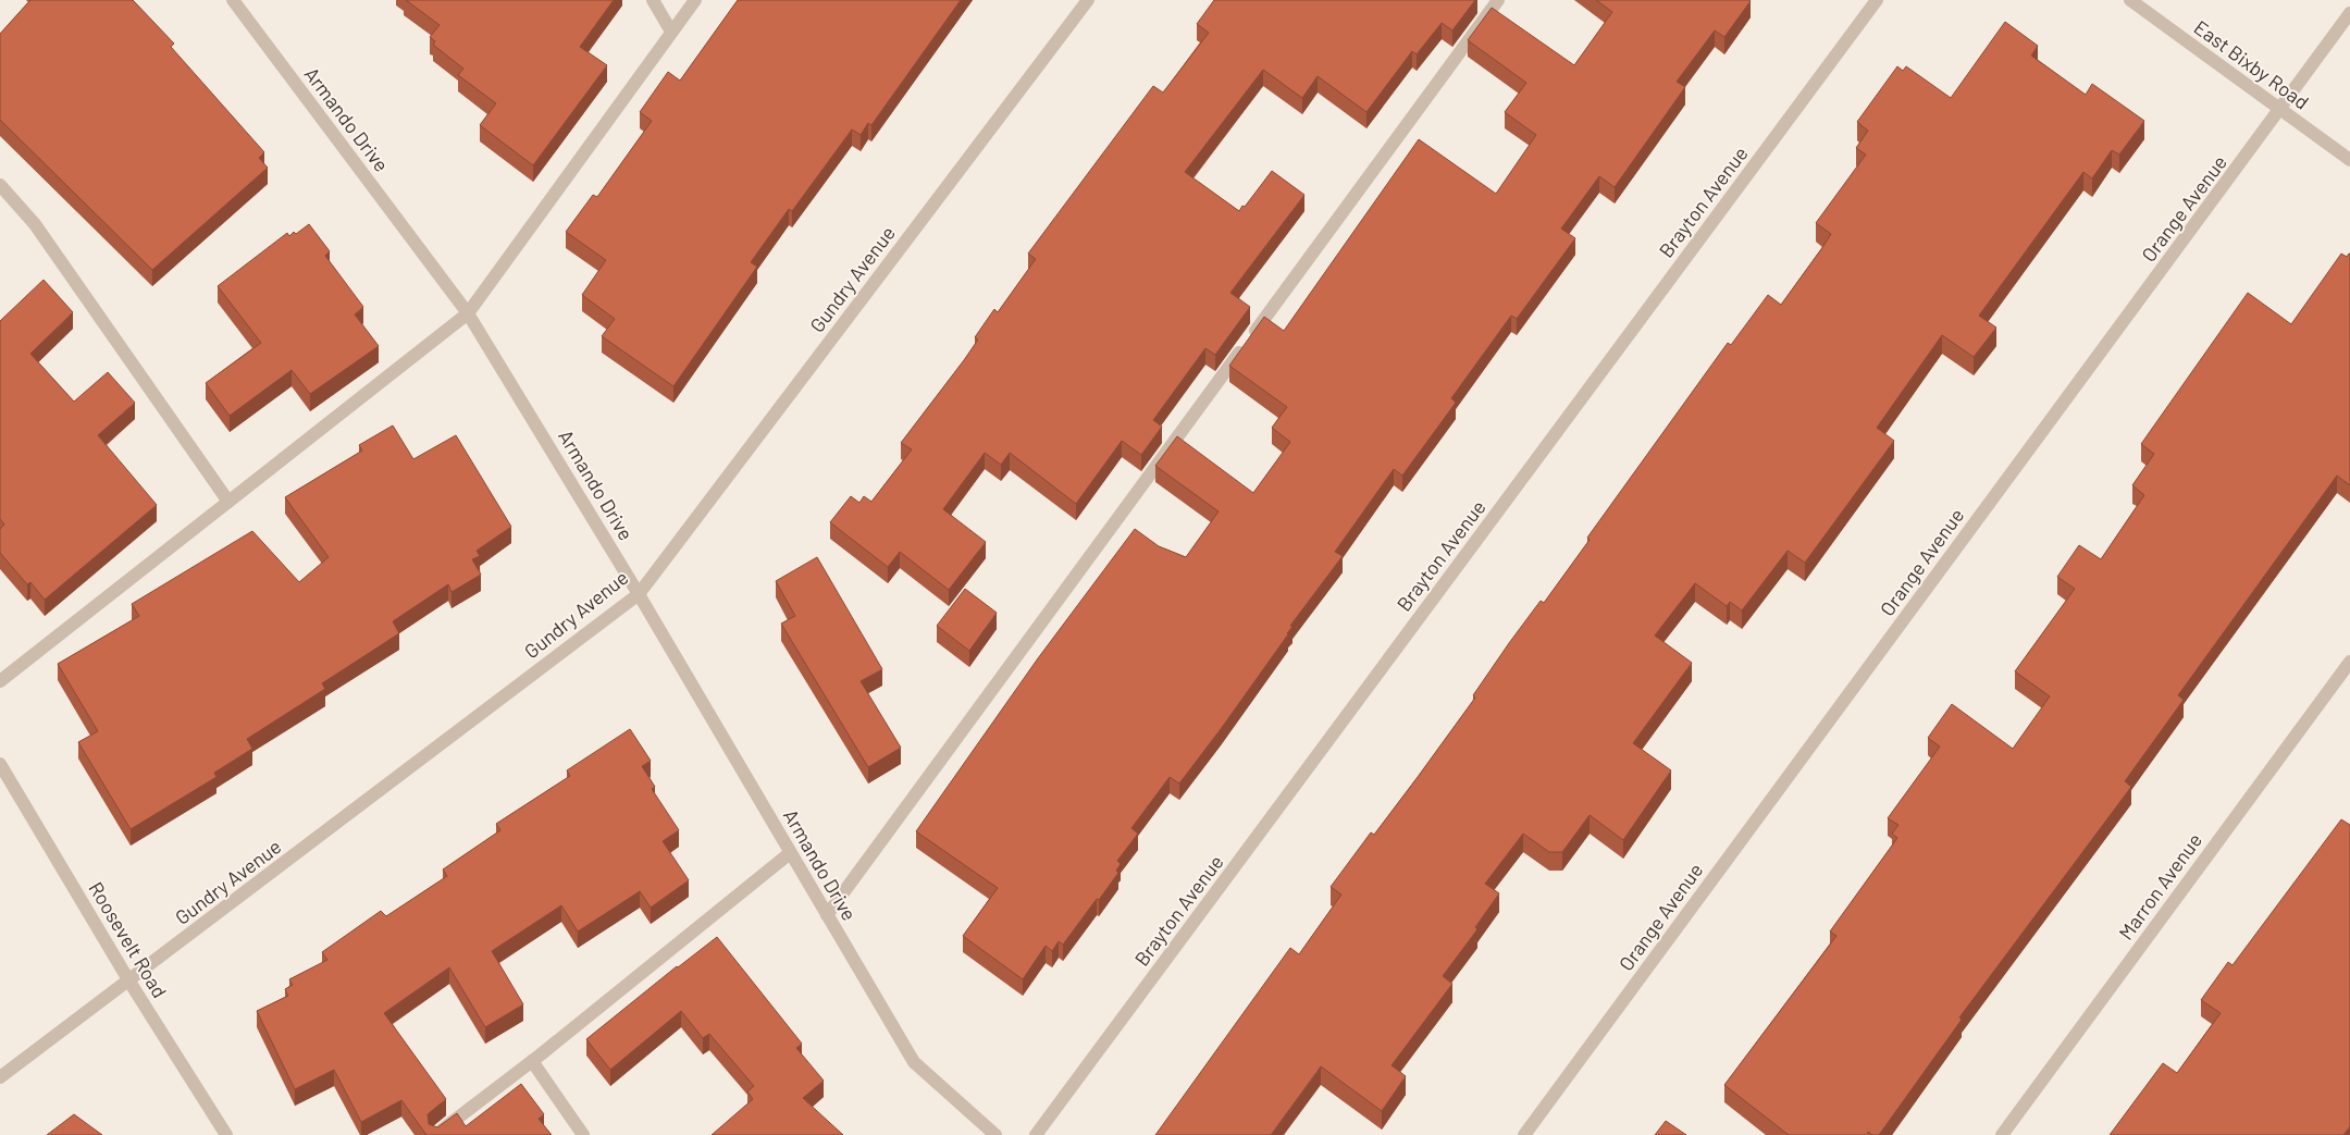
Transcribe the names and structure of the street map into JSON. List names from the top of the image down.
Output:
{
  "streets": {
    "street": [
      "East Bixby Road",
      "Armando Drive",
      "Brayton Avenue",
      "Orange Avenue",
      "Gundry Avenue",
      "Marron Avenue",
      "Roosevelt Road"
    ]
  },
  "crossings": [
    ["East Bixby Road", "Orange Avenue"],
    ["Armando Drive", "Gundry Avenue"],
    ["Gundry Avenue", "Roosevelt Road"]
  ]
}
